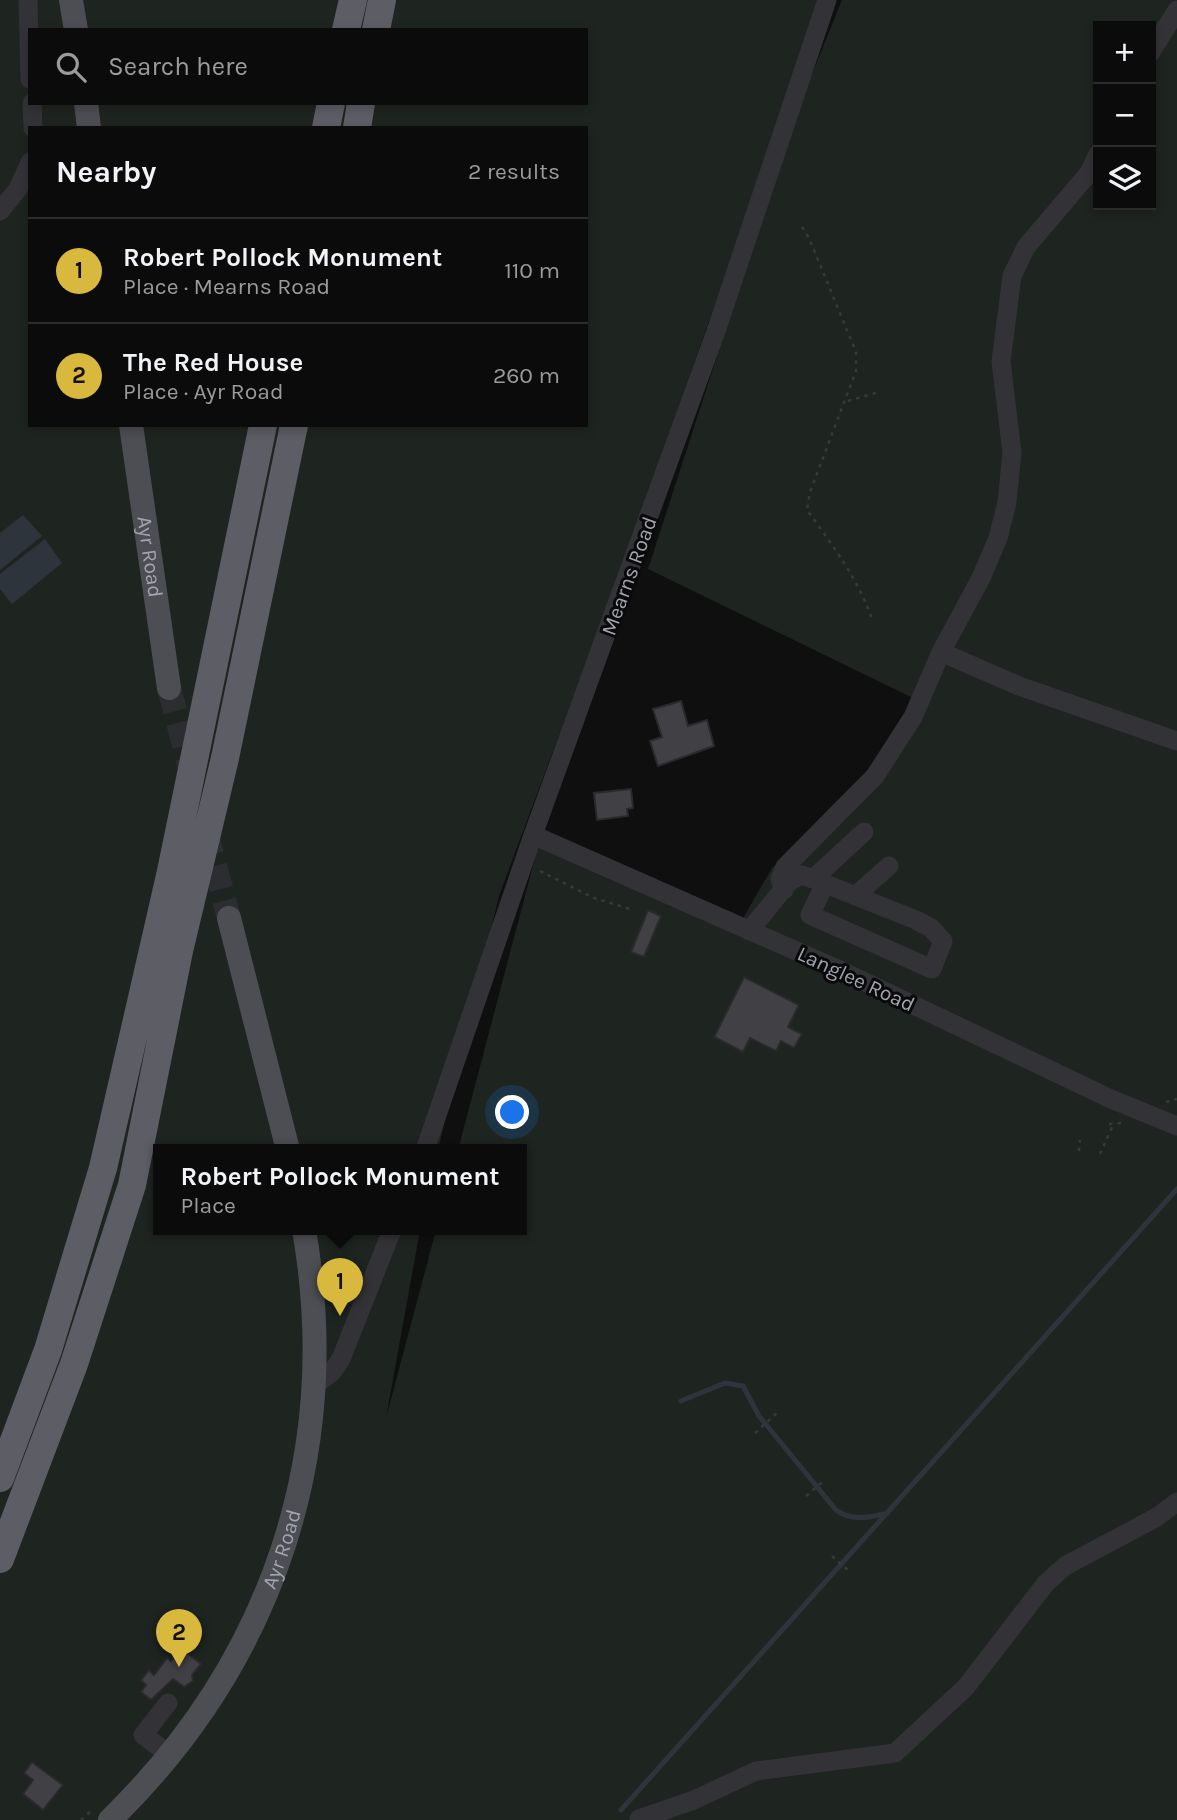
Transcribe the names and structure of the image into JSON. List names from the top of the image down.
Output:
{
  "streets": {
    "main road": ["Ayr Road"],
    "street": ["Mearns Road", "Langlee Road"]
  },
  "crossings": [
    ["Mearns Road", "Langlee Road"]
  ],
  "page": {
    "map_buttons": ["+", "−"],
    "search": "Search here",
    "heading": ["Nearby", "2 results"],
    "list": [
      {
        "mark": "1",
        "name": "Robert Pollock Monument",
        "note": "Place · Mearns Road",
        "value": "110 m"
      },
      {
        "mark": "2",
        "name": "The Red House",
        "note": "Place · Ayr Road",
        "value": "260 m"
      }
    ],
    "popup": ["Robert Pollock Monument", "Place"],
    "pins": ["1", "2"]
  }
}
